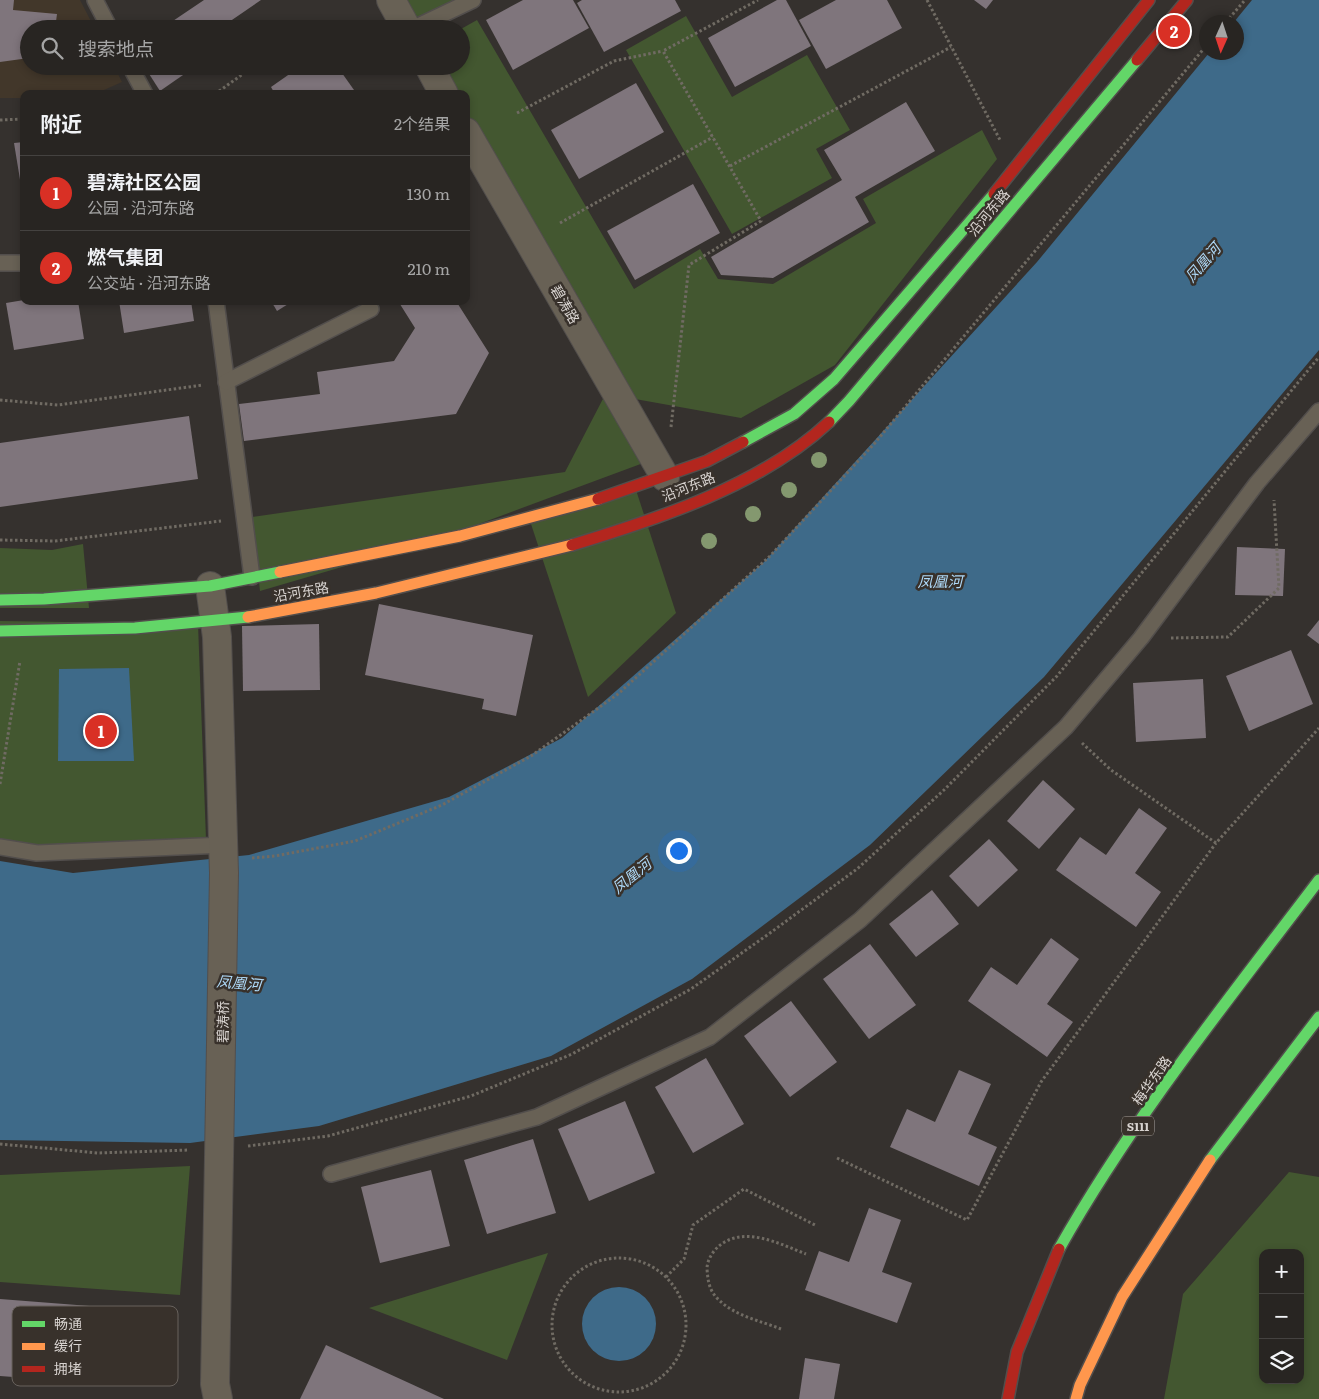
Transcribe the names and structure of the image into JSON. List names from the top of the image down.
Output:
{
  "streets": {
    "street": [
      "沿河东路",
      "碧涛路",
      "碧涛桥",
      "梅华东路",
      "S111"
    ]
  },
  "crossings": [
    ["沿河东路", "碧涛路"],
    ["沿河东路", "碧涛桥"]
  ],
  "water": ["凤凰河"],
  "legend": ["畅通", "缓行", "拥堵"],
  "north": "bottom",
  "page": {
    "pins": ["2", "1"],
    "search": "搜索地点",
    "heading": ["附近", "2个结果"],
    "list": [
      {
        "mark": "1",
        "name": "碧涛社区公园",
        "note": "公园 · 沿河东路",
        "value": "130 m"
      },
      {
        "mark": "2",
        "name": "燃气集团",
        "note": "公交站 · 沿河东路",
        "value": "210 m"
      }
    ],
    "map_buttons": ["+", "−"]
  }
}
